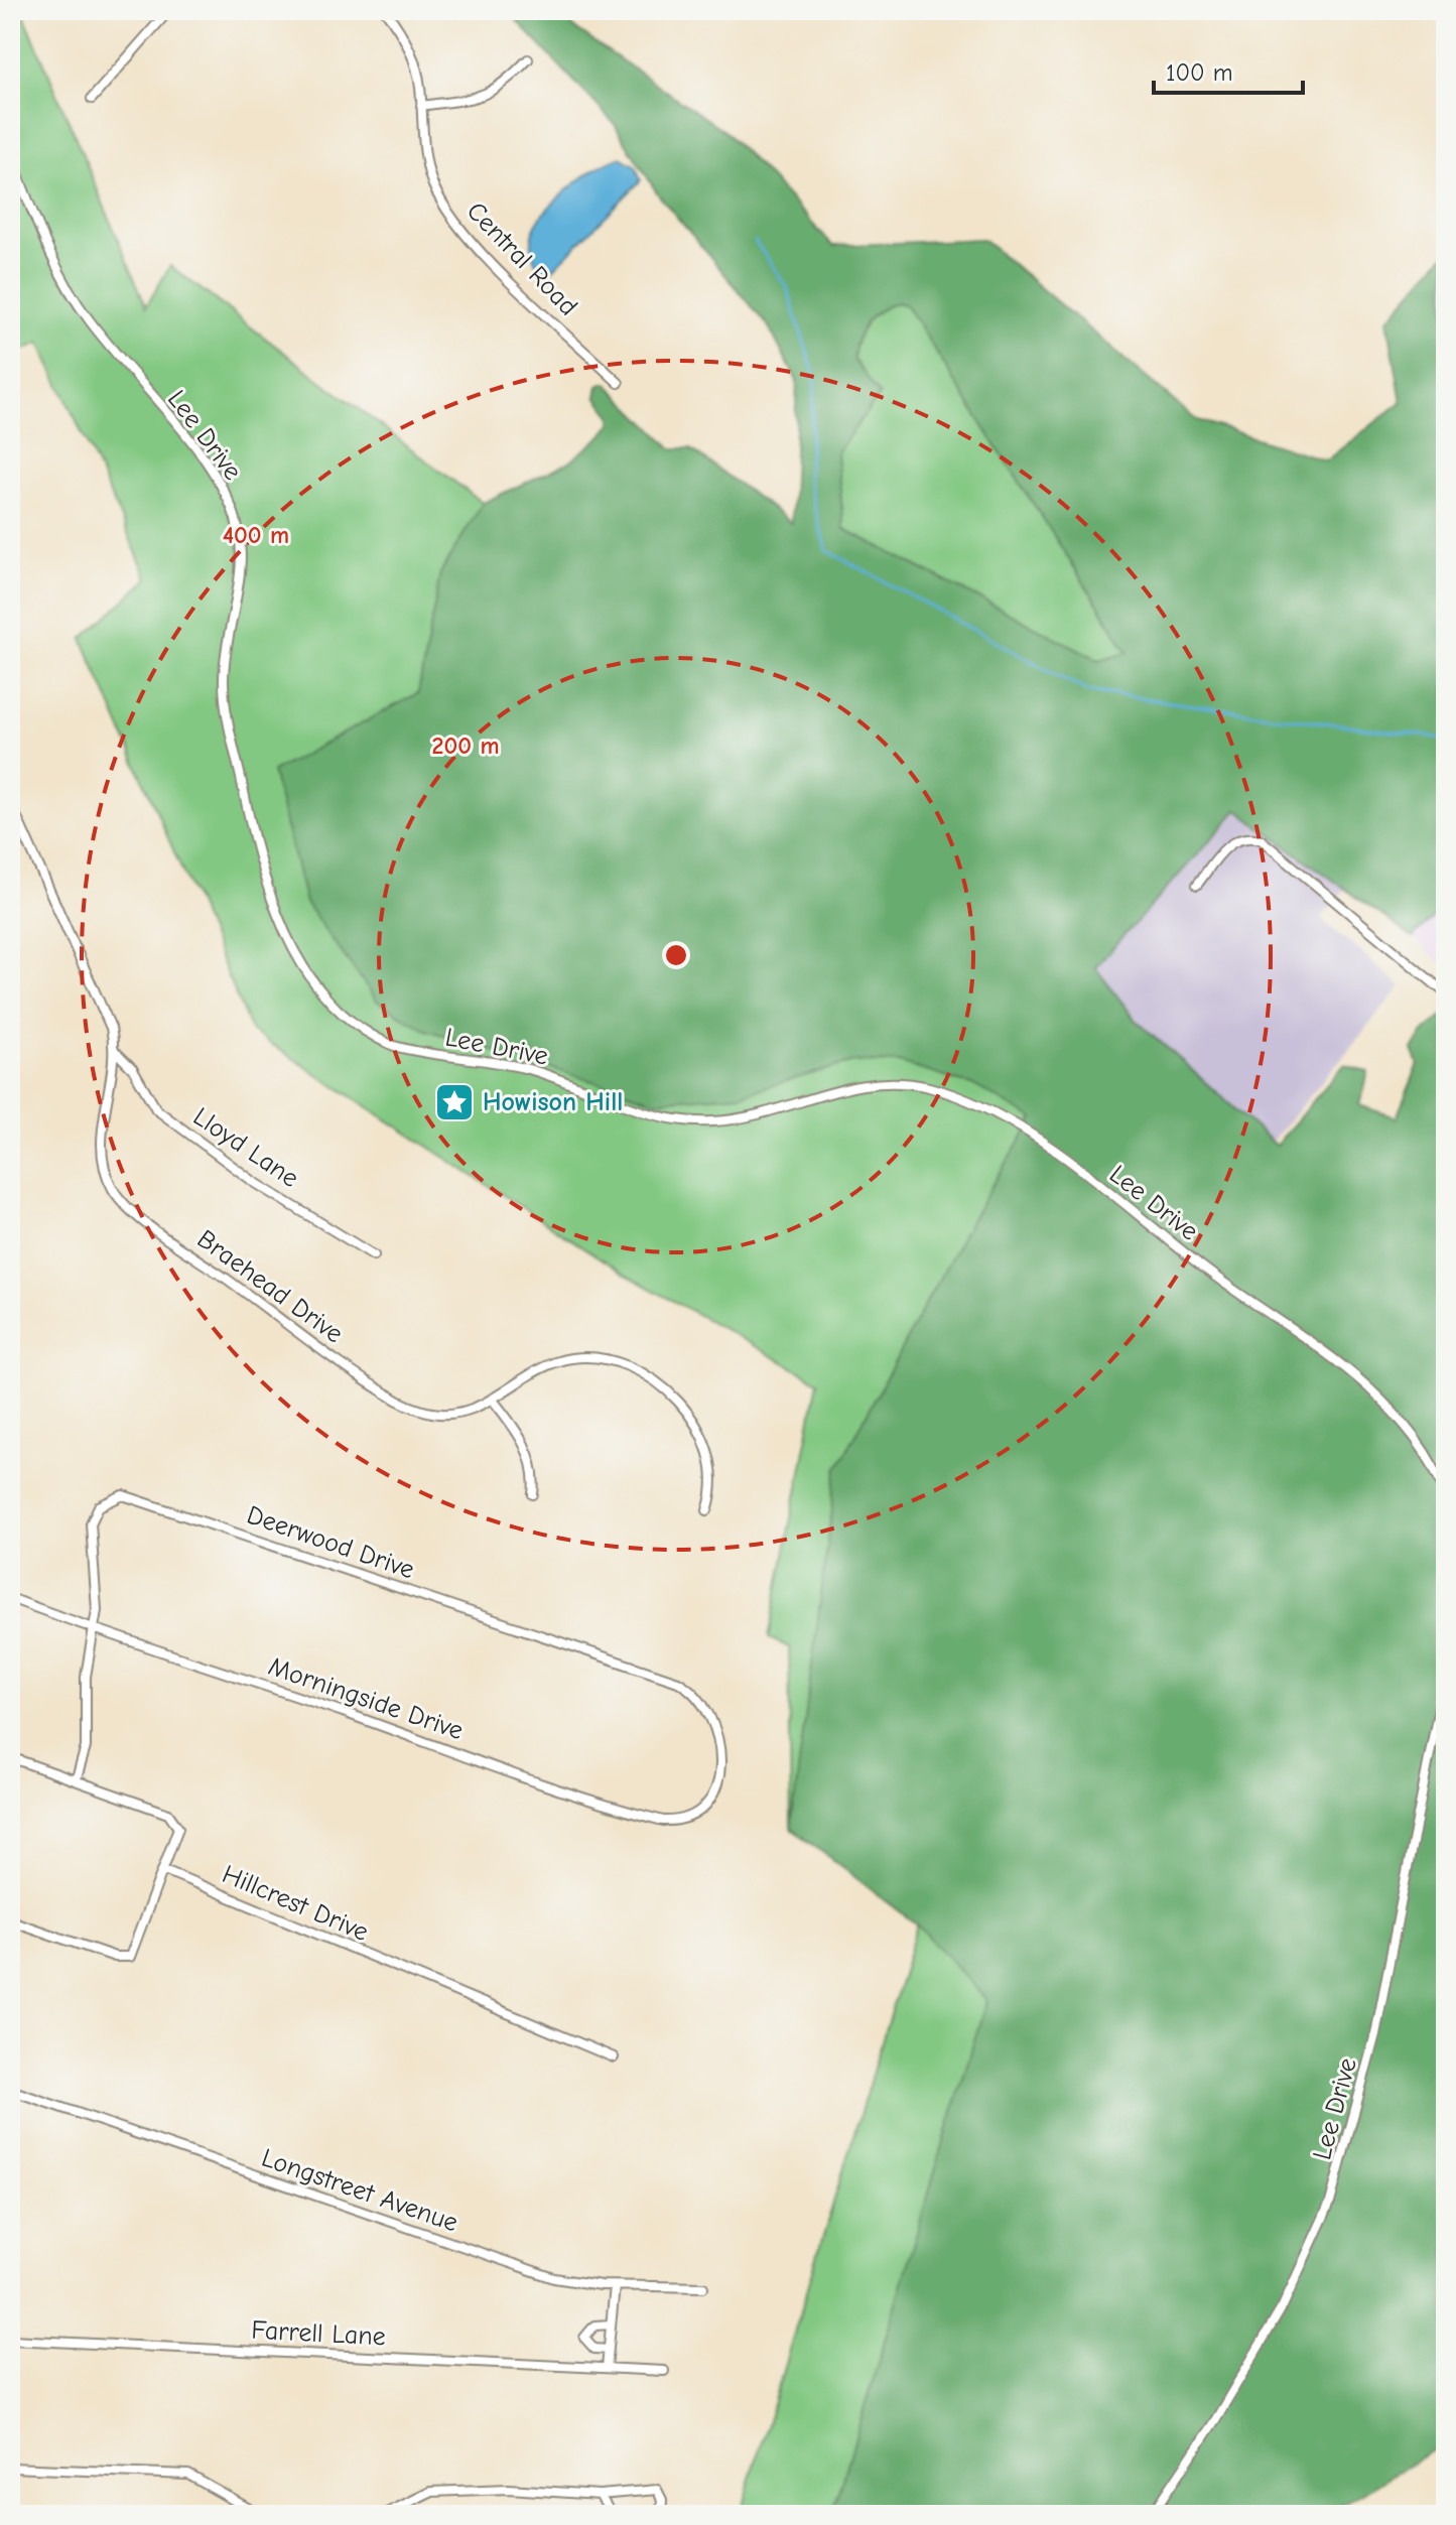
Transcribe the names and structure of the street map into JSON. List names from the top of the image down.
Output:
{
  "streets": {
    "street": [
      "Central Road",
      "Lee Drive",
      "Lloyd Lane",
      "Braehead Drive",
      "Deerwood Drive",
      "Morningside Drive",
      "Hillcrest Drive",
      "Longstreet Avenue",
      "Farrell Lane"
    ]
  },
  "crossings": [
    ["Lloyd Lane", "Braehead Drive"],
    ["Deerwood Drive", "Morningside Drive"]
  ],
  "places": {
    "place": ["Howison Hill"]
  },
  "scale_bar": "100 m",
  "rings": ["400 m", "200 m"]
}
